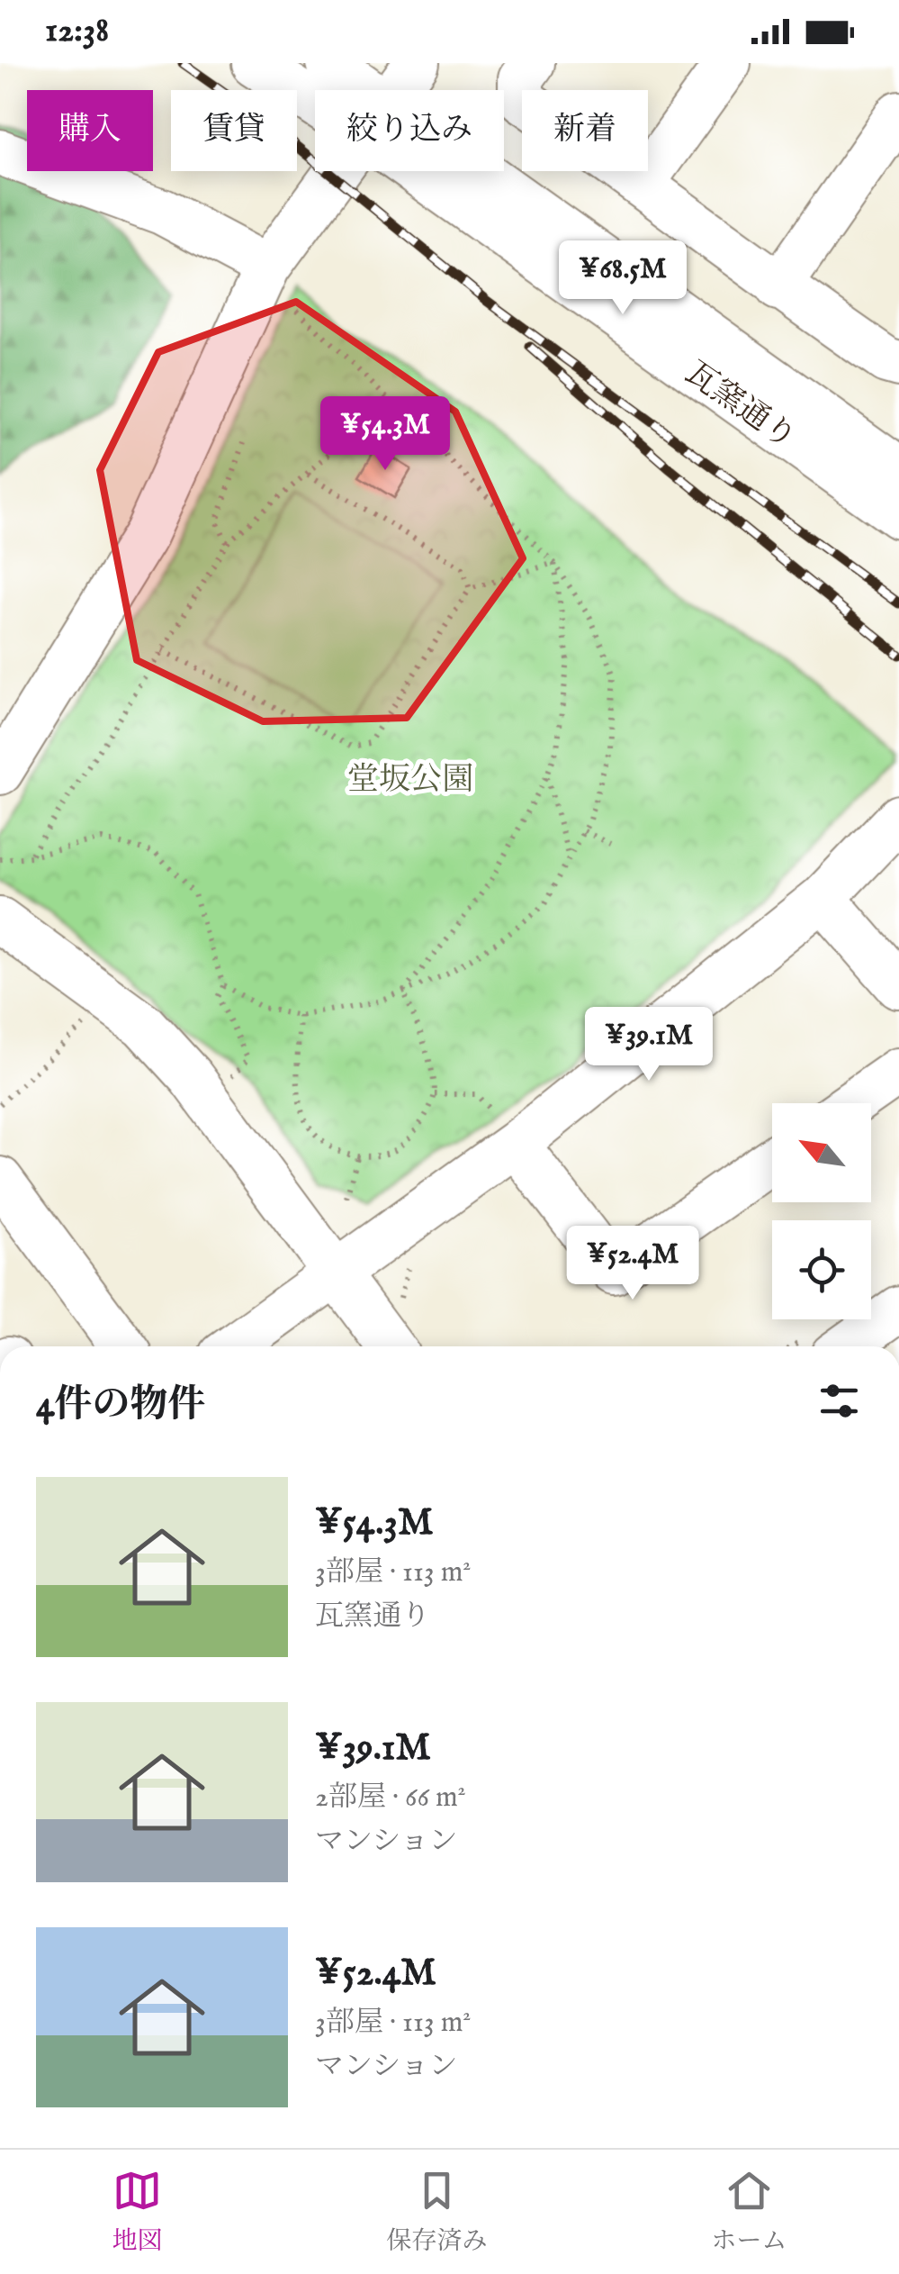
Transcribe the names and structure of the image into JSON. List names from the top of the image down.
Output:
{
  "streets": {
    "street": ["瓦窯通り"]
  },
  "parks": ["堂坂公園"],
  "north": "top left",
  "page": {
    "status": "12:38",
    "chip": [
      "購入",
      "賃貸",
      "絞り込み",
      "新着"
    ],
    "price": [
      "¥68.5M",
      "¥54.3M",
      "¥39.1M",
      "¥52.4M"
    ],
    "heading": "4件の物件",
    "list": [
      {
        "name": "¥54.3M",
        "note": "3部屋 · 113 m² · 瓦窯通り"
      },
      {
        "name": "¥39.1M",
        "note": "2部屋 · 66 m² · マンション"
      },
      {
        "name": "¥52.4M",
        "note": "3部屋 · 113 m² · マンション"
      }
    ],
    "tabs": ["地図", "保存済み", "ホーム"]
  }
}
